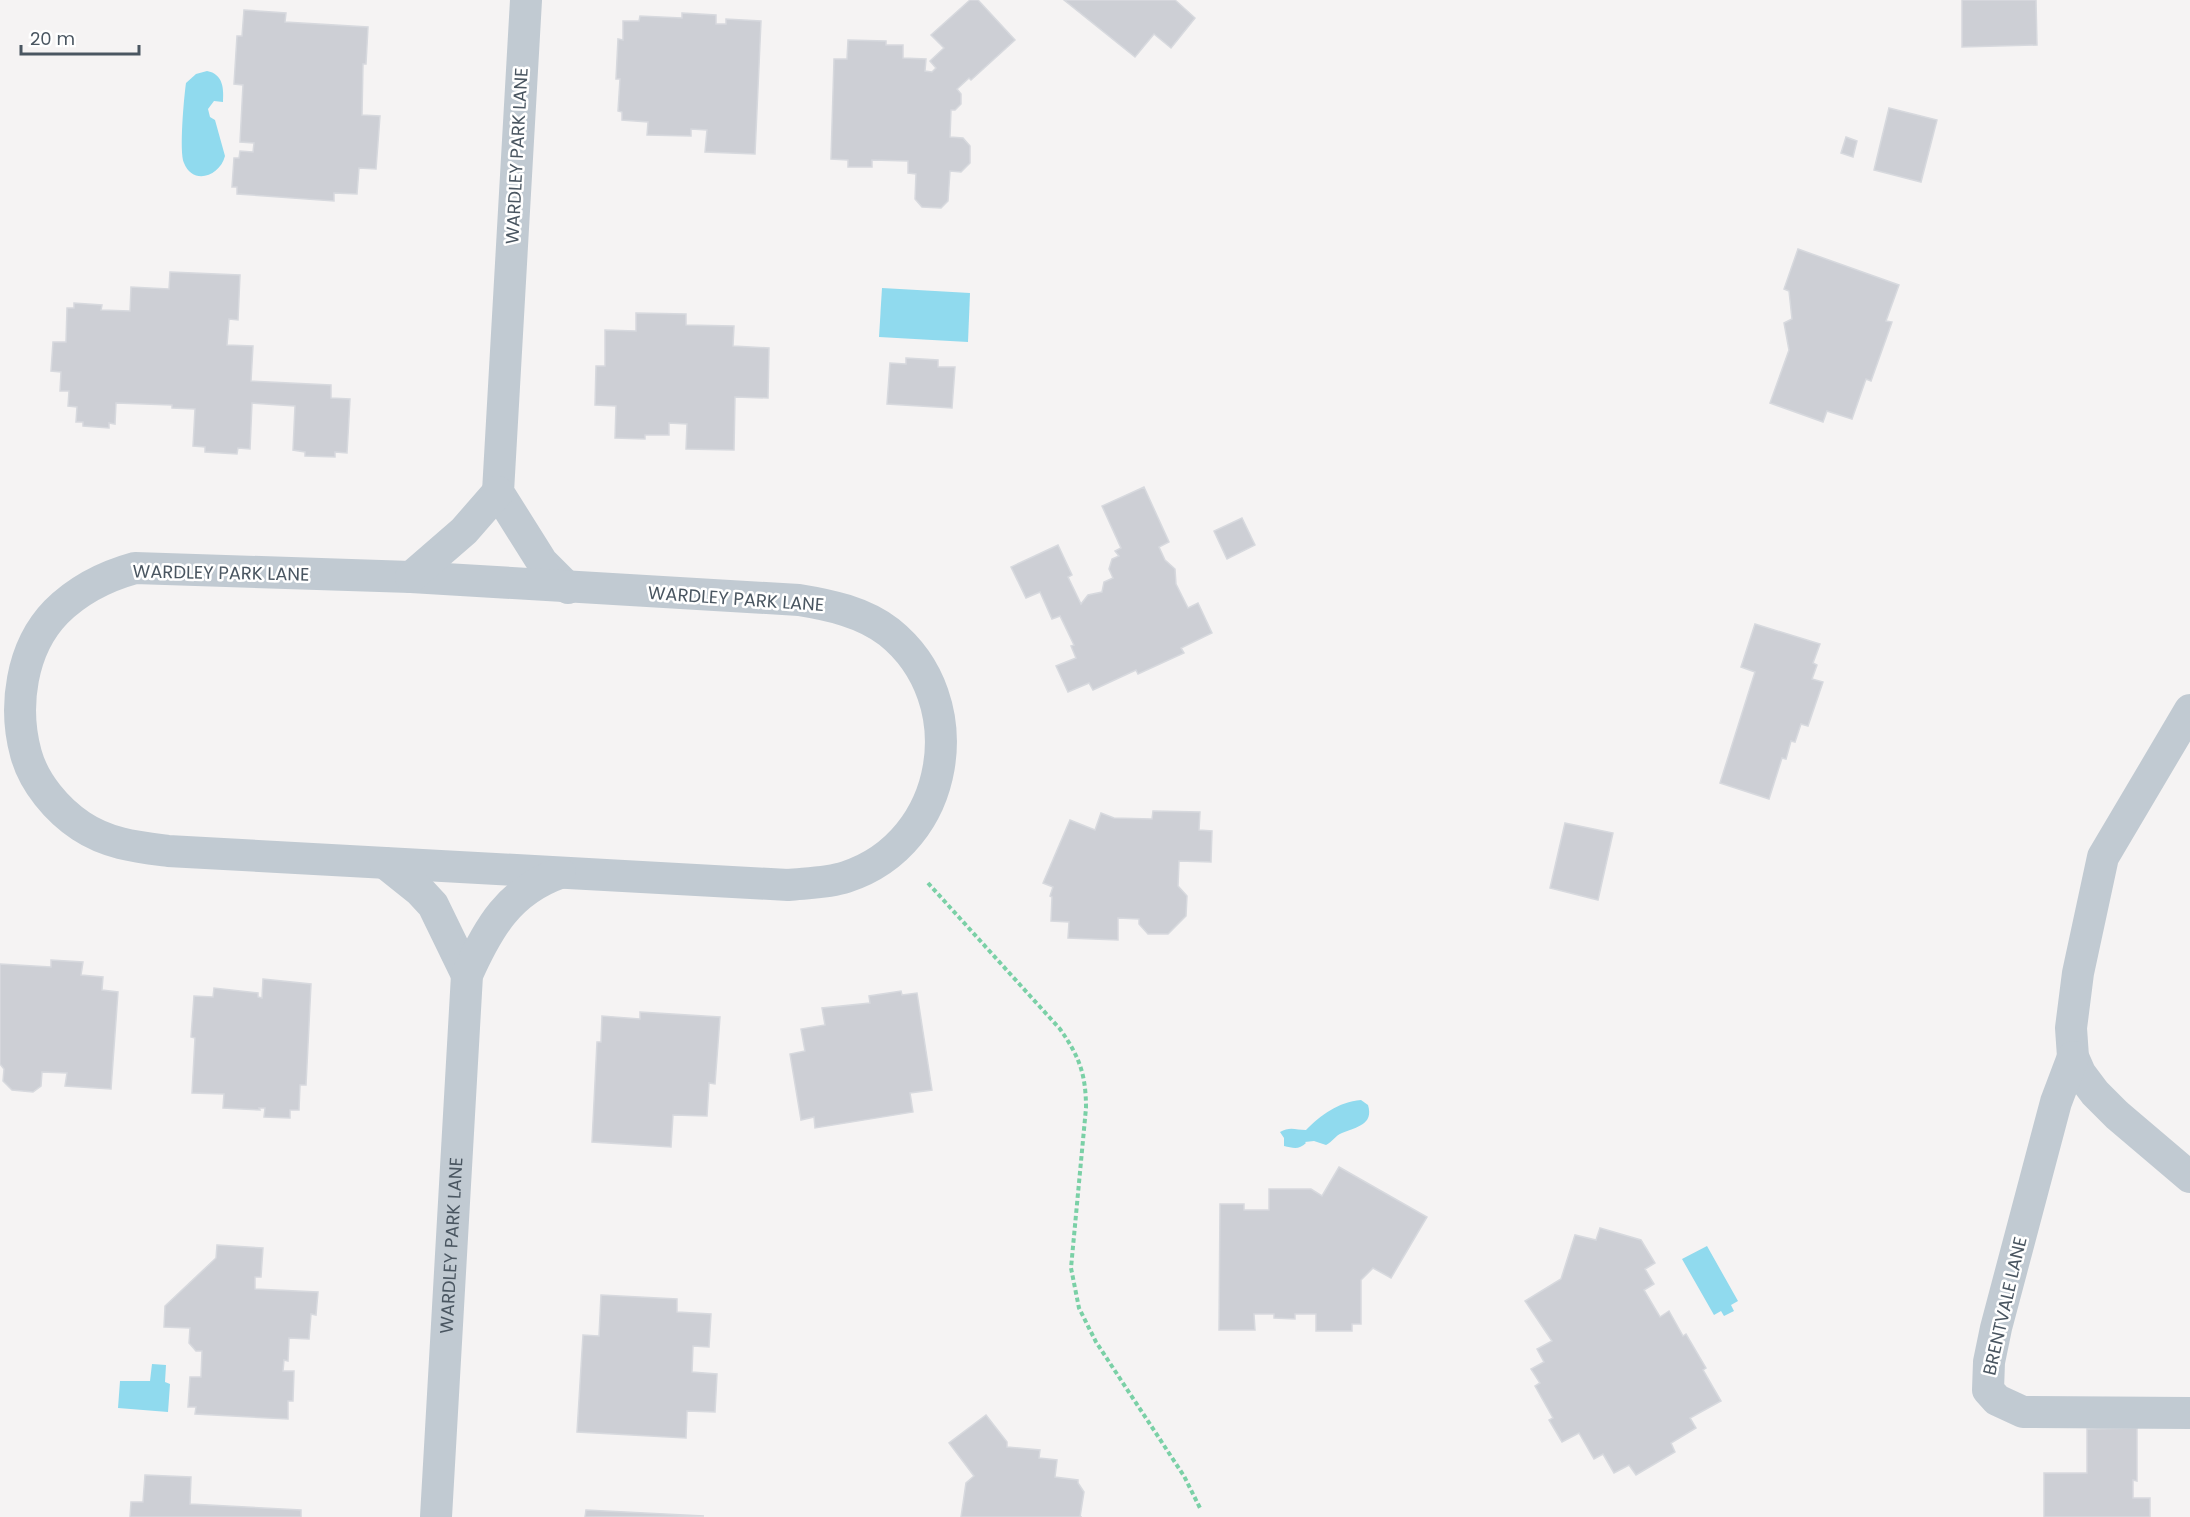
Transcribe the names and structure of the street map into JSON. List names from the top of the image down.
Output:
{
  "streets": {
    "street": ["WARDLEY PARK LANE", "BRENTVALE LANE"]
  },
  "scale_bar": "20 m"
}
